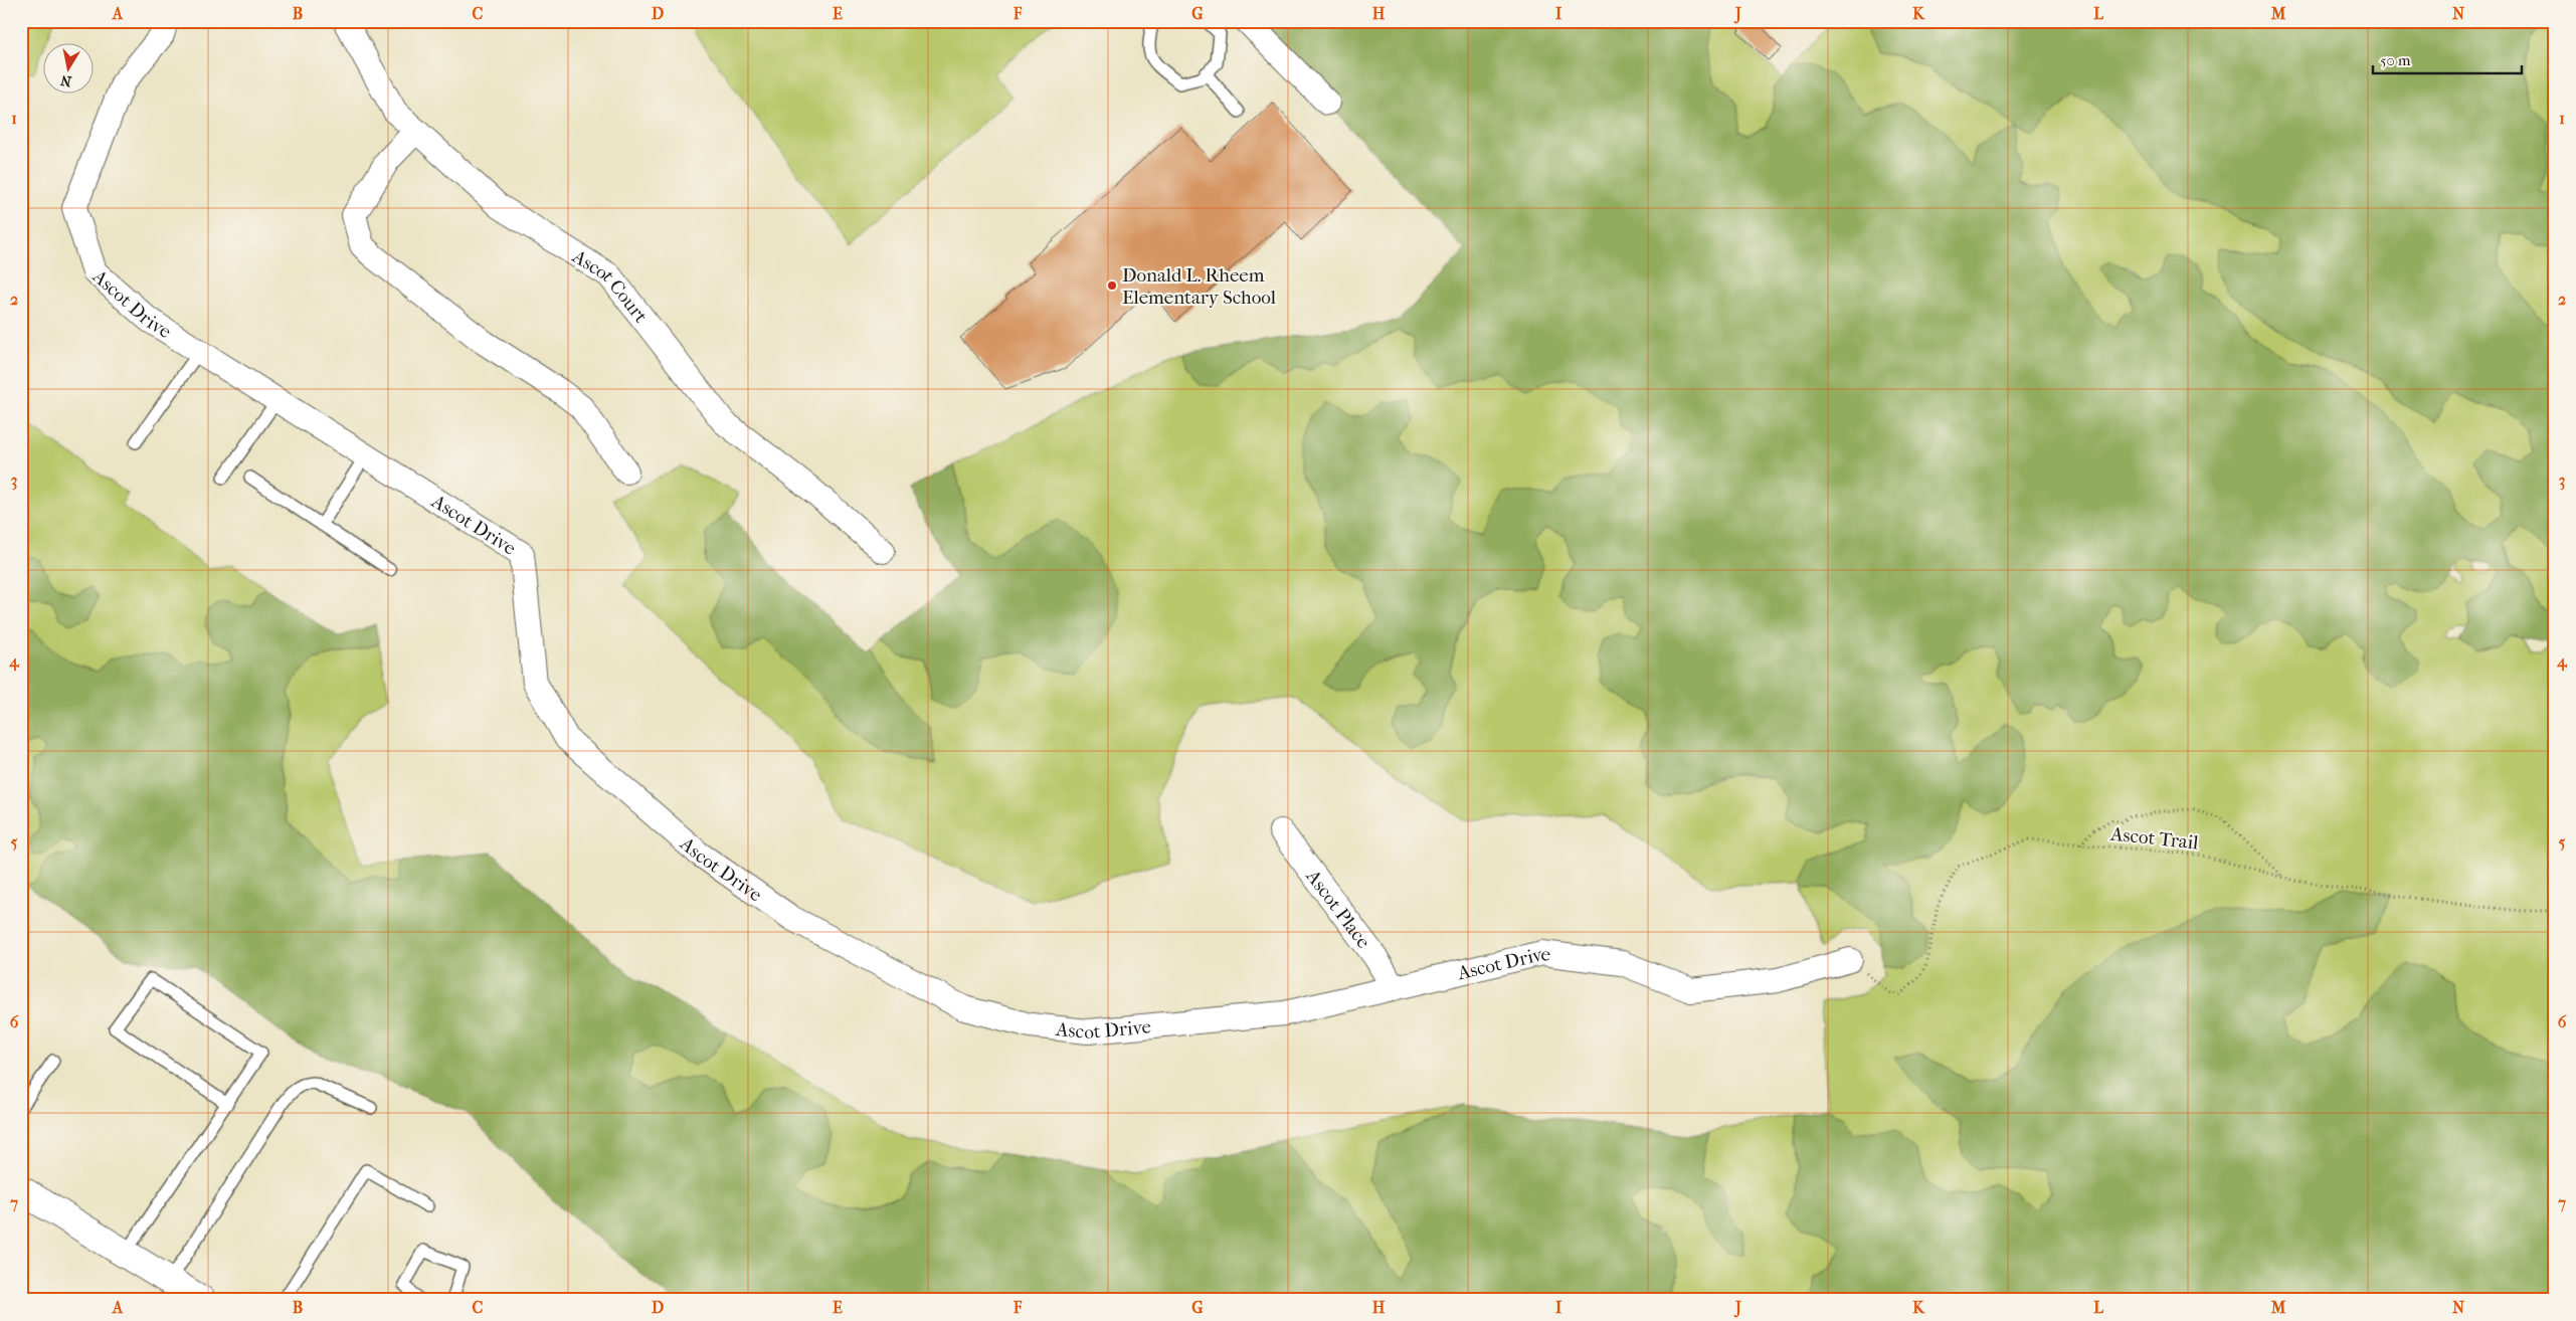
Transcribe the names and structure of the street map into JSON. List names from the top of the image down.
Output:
{
  "streets": {
    "street": ["Ascot Court", "Ascot Drive", "Ascot Place"],
    "path": ["Ascot Trail"]
  },
  "crossings": [
    ["Ascot Drive", "Ascot Trail"],
    ["Ascot Drive", "Ascot Place"]
  ],
  "places": ["Donald L. Rheem Elementary School"],
  "scale_bar": "50 m",
  "north": "bottom",
  "grid": {
    "columns": [
      "A",
      "B",
      "C",
      "D",
      "E",
      "F",
      "G",
      "H",
      "I",
      "J",
      "K",
      "L",
      "M",
      "N"
    ],
    "rows": [
      "1",
      "2",
      "3",
      "4",
      "5",
      "6",
      "7"
    ]
  }
}
